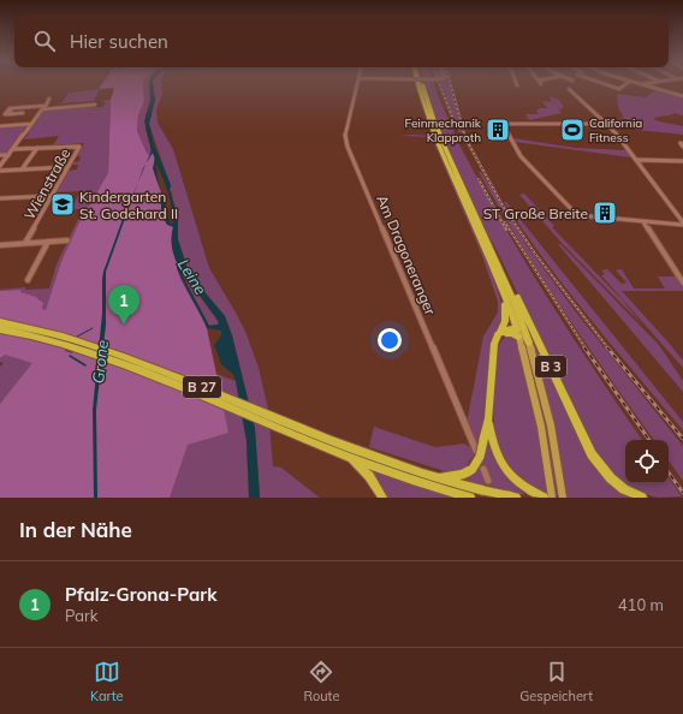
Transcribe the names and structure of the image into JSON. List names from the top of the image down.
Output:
{
  "streets": {
    "highway": ["B 3", "B 27"],
    "street": ["Wienstraße", "Am Dragoneranger"]
  },
  "water": ["Leine", "Grone"],
  "places": {
    "building": ["Feinmechanik Klapproth", "ST Große Breite"],
    "sports": ["California Fitness"],
    "school or university": ["Kindergarten St. Godehard II"]
  },
  "page": {
    "search": "Hier suchen",
    "pins": "1",
    "heading": "In der Nähe",
    "list": [
      {
        "mark": "1",
        "name": "Pfalz-Grona-Park",
        "note": "Park",
        "value": "410 m"
      }
    ],
    "nav": ["Karte", "Route", "Gespeichert"]
  }
}
